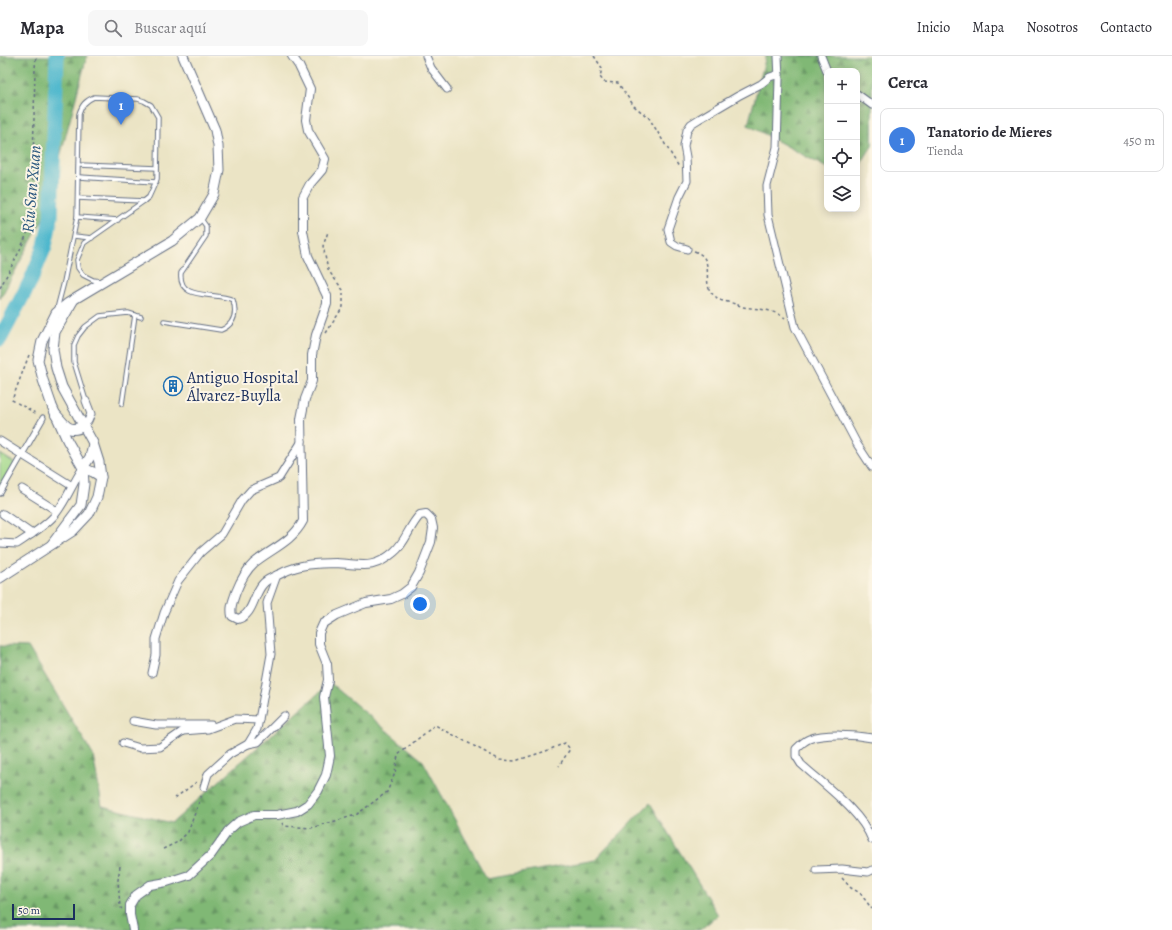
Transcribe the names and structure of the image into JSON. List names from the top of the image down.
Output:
{
  "water": ["Ríu San Xuan"],
  "places": {
    "building": ["Antiguo Hospital Álvarez-Buylla"]
  },
  "scale_bar": "50 m",
  "page": {
    "header": "Mapa",
    "search": "Buscar aquí",
    "nav": [
      "Inicio",
      "Mapa",
      "Nosotros",
      "Contacto"
    ],
    "heading": "Cerca",
    "map_buttons": ["+", "−"],
    "pins": "1",
    "list": [
      {
        "mark": "1",
        "name": "Tanatorio de Mieres",
        "note": "Tienda",
        "value": "450 m"
      }
    ],
    "scale": "50 m"
  }
}
